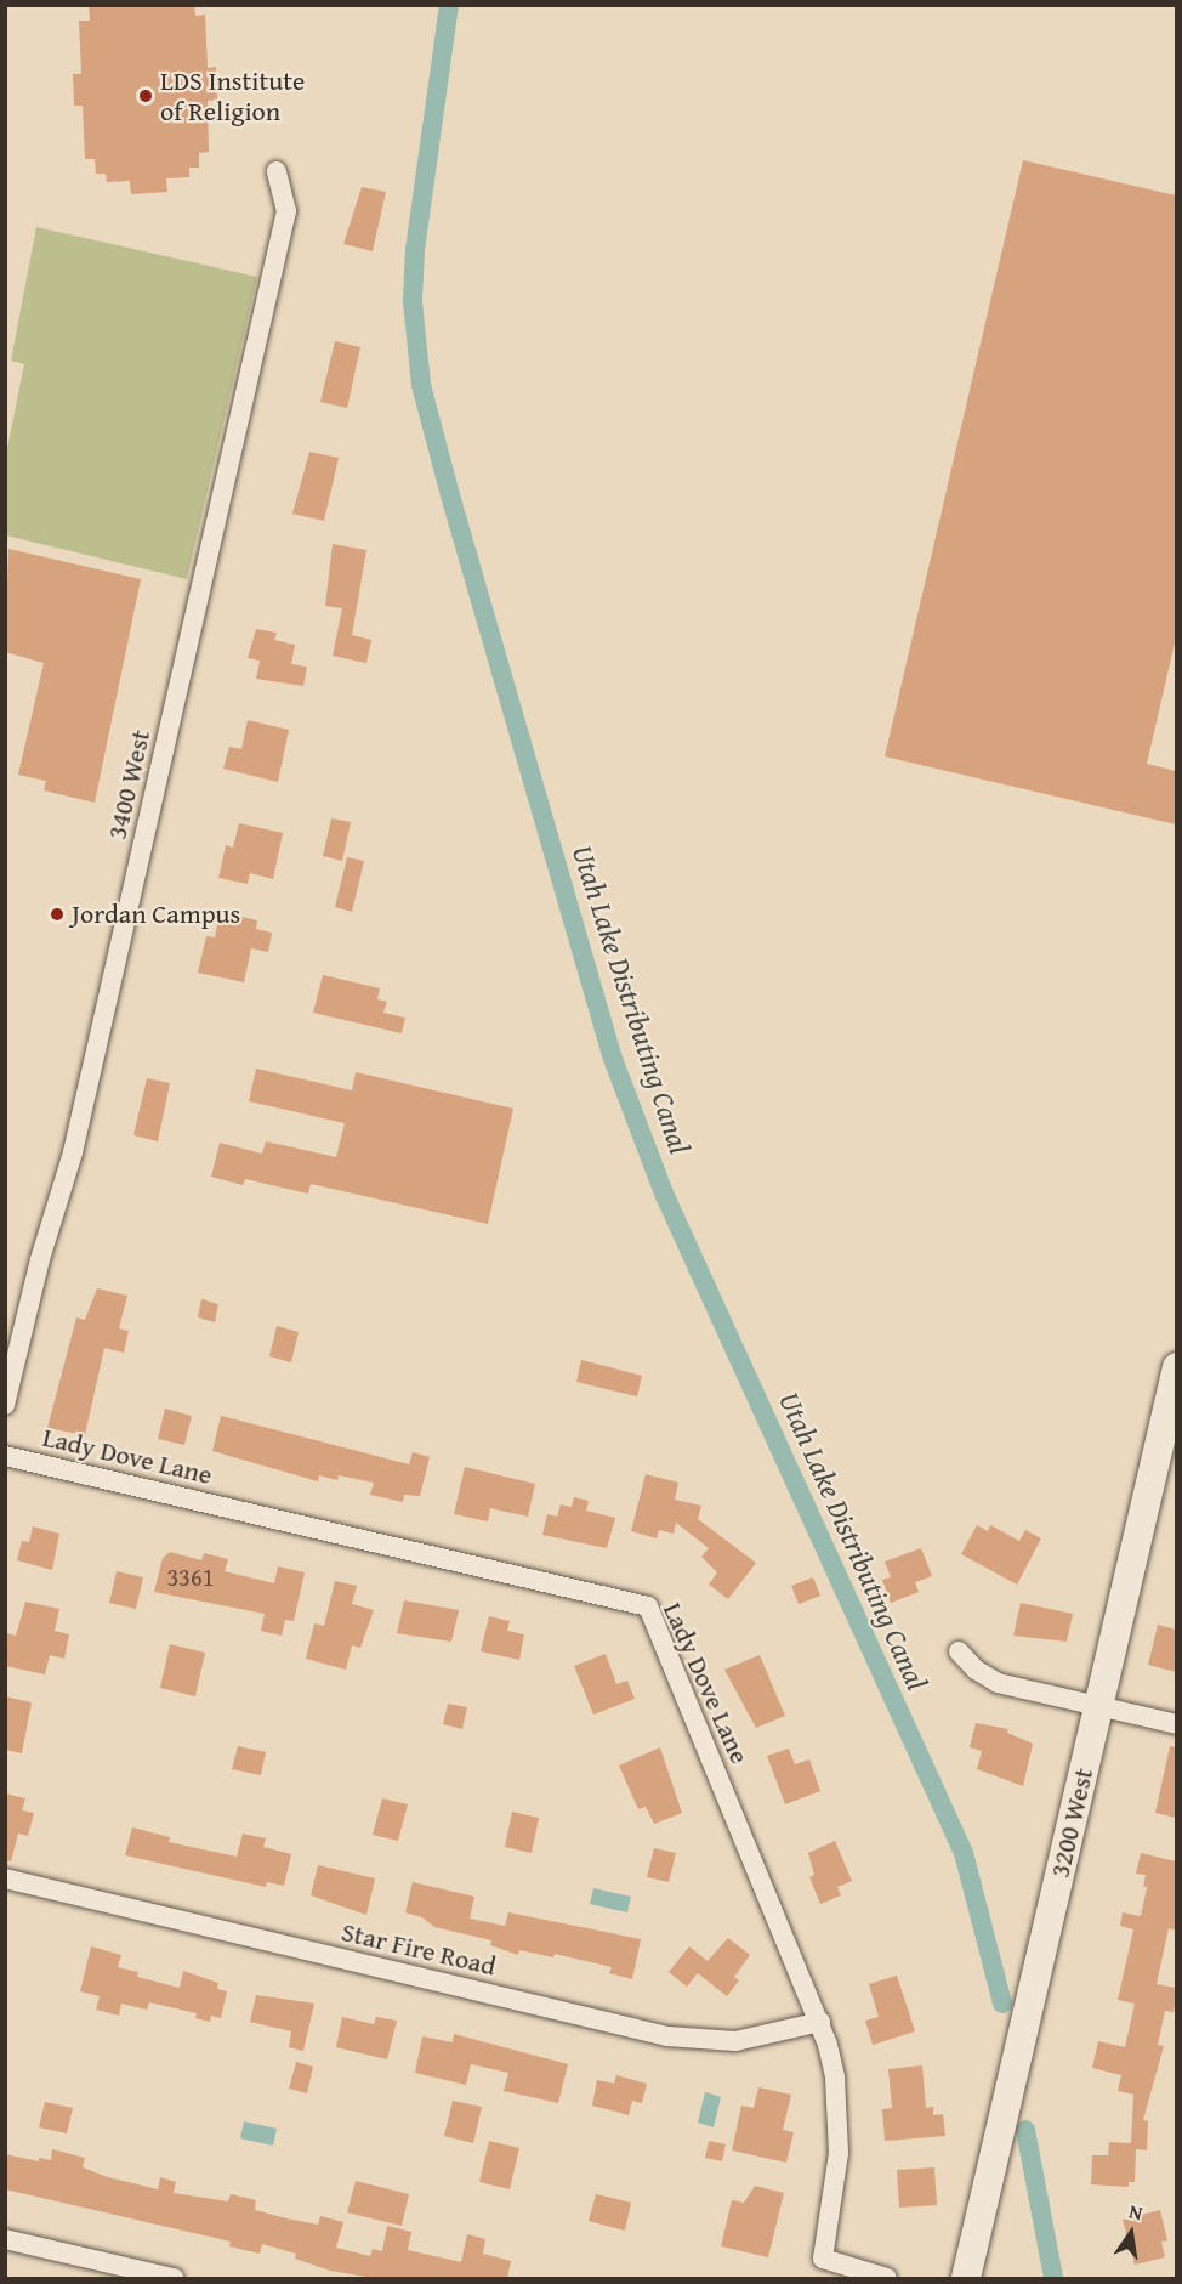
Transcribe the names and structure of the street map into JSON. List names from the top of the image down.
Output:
{
  "streets": {
    "street": [
      "3400 West",
      "Lady Dove Lane",
      "3200 West",
      "Star Fire Road"
    ]
  },
  "crossings": [
    ["Lady Dove Lane", "Star Fire Road"]
  ],
  "water": ["Utah Lake Distributing Canal"],
  "places": ["LDS Institute of Religion", "Jordan Campus"],
  "house_numbers": ["3361"],
  "north": "top"
}
